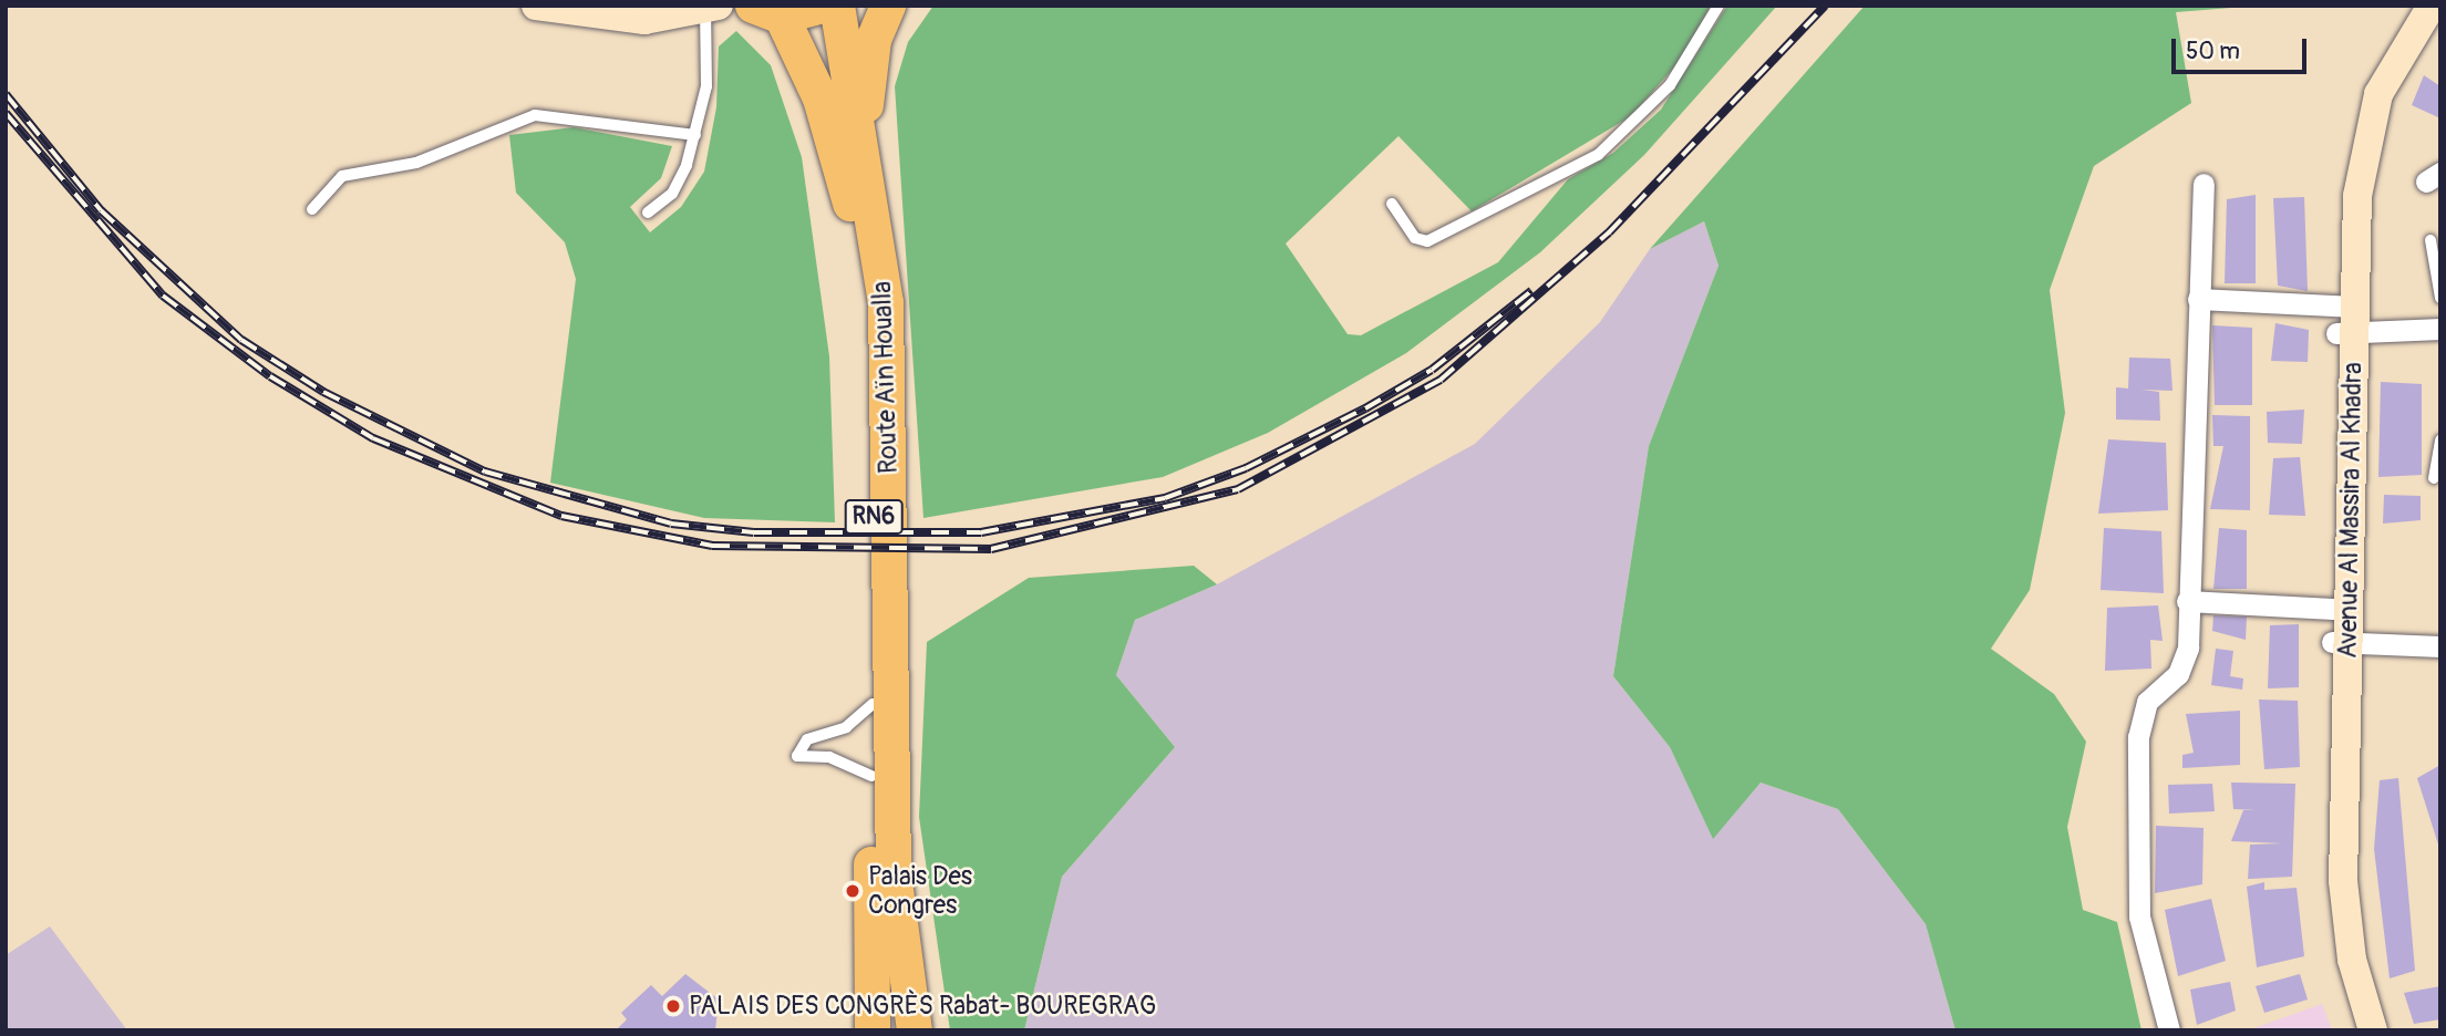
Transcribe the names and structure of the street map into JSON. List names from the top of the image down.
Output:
{
  "streets": {
    "highway": ["Route Aïn Houalla", "RN6"],
    "main road": ["Avenue Al Massira Al Khadra"]
  },
  "crossings": [
    ["Route Aïn Houalla", "RN6"]
  ],
  "places": ["Palais Des Congres", "PALAIS DES CONGRÈS Rabat- BOUREGRAG"],
  "scale_bar": "50 m"
}
